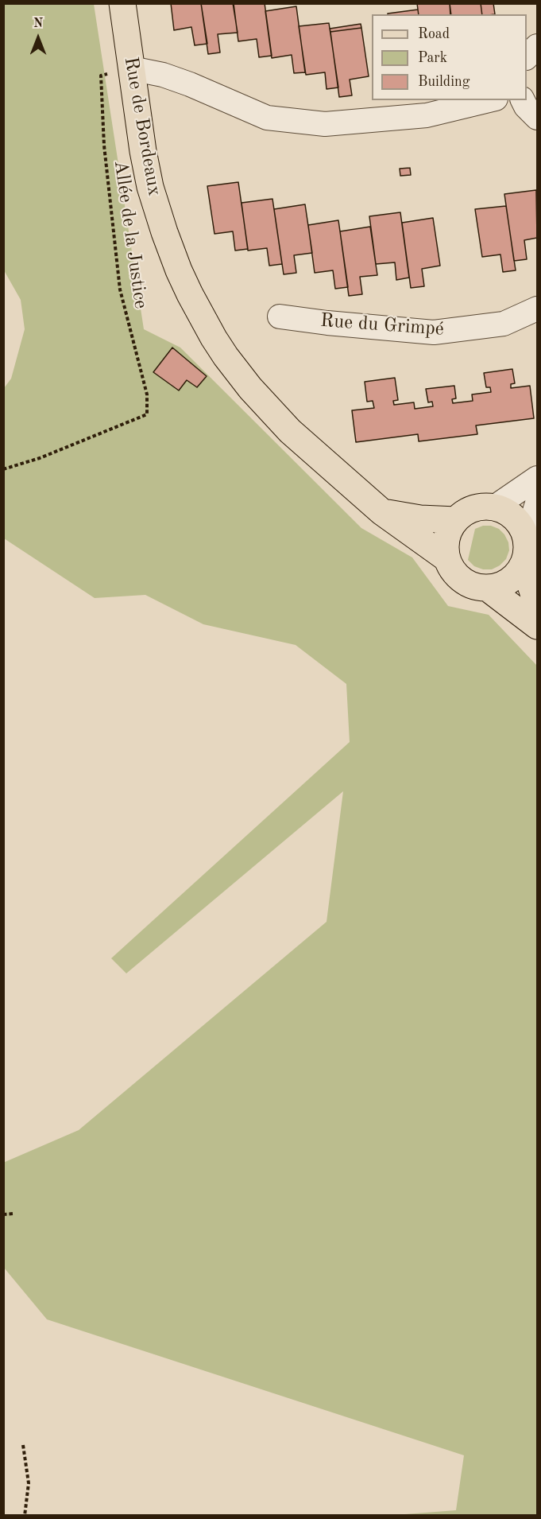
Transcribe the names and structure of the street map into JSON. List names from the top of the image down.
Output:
{
  "streets": {
    "main road": ["Rue de Bordeaux"],
    "street": ["Rue du Grimpé"],
    "path": ["Allée de la Justice"]
  },
  "crossings": [
    ["Rue de Bordeaux", "Allée de la Justice"]
  ],
  "legend": ["Road", "Park", "Building"],
  "north": "top"
}
